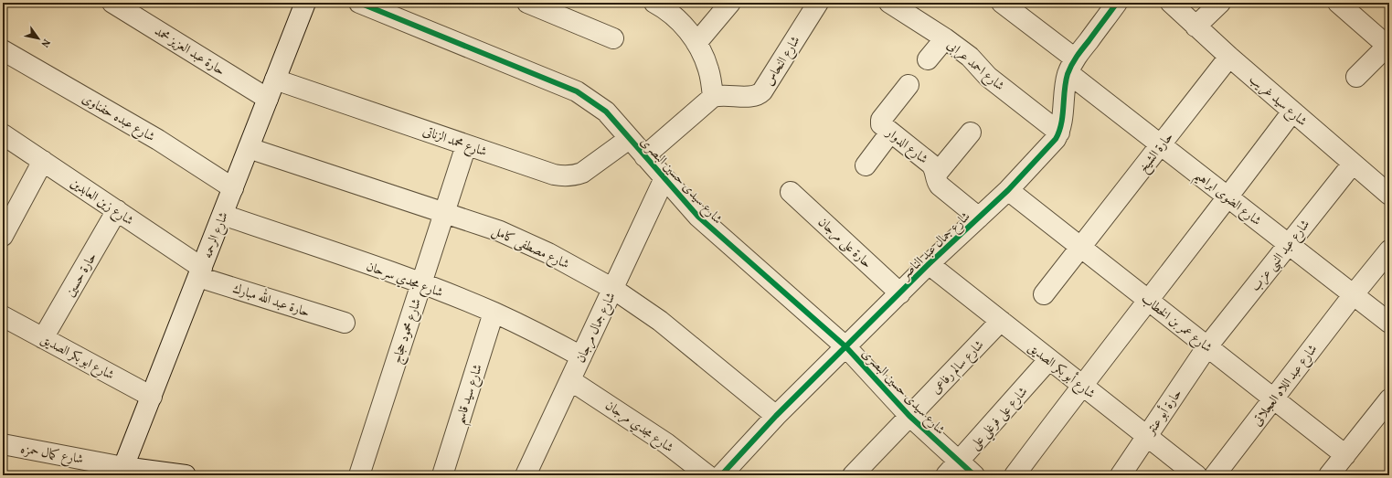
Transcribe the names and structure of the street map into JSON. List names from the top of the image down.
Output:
{
  "streets": {
    "street": [
      "حارة عبد العزيز محمد",
      "شارع النحاس",
      "شارع احمد عرابى",
      "شارع سيد غريب",
      "شارع عبده حفناوى",
      "شارع محمد الزناتى",
      "شارع الدوار",
      "حارة الشيخ",
      "شارع سيدى حسين البصرى",
      "شارع الضوى ابراهيم",
      "شارع زين العابدين",
      "شارع الرحمه",
      "حارة على مرجان",
      "شارع جمال عبد الناصر",
      "شارع مصطفى كامل",
      "شارع عبد النبى عزب",
      "حارة حسين",
      "شارع مجدي سرحان",
      "حارة عبد الله مبارك",
      "شارع عمر بن الخطاب",
      "شارع جمال مرجان",
      "شارع محمود حجاج",
      "شارع ابو بكر الصديق",
      "شارع سالم رفاعى",
      "شارع أبو بكر الصديق",
      "شارع عبد اللاه العجلاتى",
      "شارع سيد قاسم",
      "حارة أبو عنتر",
      "شارع على فرغلي على",
      "شارع مجدي مرجان",
      "شارع كمال حمزه"
    ]
  },
  "crossings": [
    ["حارة عبد العزيز محمد", "شارع الرحمه"],
    ["شارع احمد عرابى", "شارع جمال عبد الناصر"],
    ["شارع سيد غريب", "حارة الشيخ"],
    ["شارع سيد غريب", "شارع عبد النبى عزب"],
    ["شارع عبده حفناوى", "شارع الرحمه"],
    ["شارع محمد الزناتى", "شارع سيدى حسين البصرى"],
    ["شارع محمد الزناتى", "شارع الرحمه"],
    ["شارع محمد الزناتى", "شارع محمود حجاج"],
    ["شارع الدوار", "شارع جمال عبد الناصر"],
    ["حارة الشيخ", "شارع الضوى ابراهيم"],
    ["حارة الشيخ", "شارع عمر بن الخطاب"],
    ["شارع سيدى حسين البصرى", "شارع جمال عبد الناصر"],
    ["شارع سيدى حسين البصرى", "شارع جمال مرجان"],
    ["شارع سيدى حسين البصرى", "شارع سالم رفاعى"],
    ["شارع سيدى حسين البصرى", "شارع على فرغلي على"],
    ["شارع الضوى ابراهيم", "شارع عبد النبى عزب"],
    ["شارع الضوى ابراهيم", "شارع عبد اللاه العجلاتى"],
    ["شارع زين العابدين", "شارع الرحمه"],
    ["شارع زين العابدين", "حارة حسين"],
    ["شارع زين العابدين", "حارة عبد الله مبارك"],
    ["شارع الرحمه", "شارع مصطفى كامل"],
    ["شارع الرحمه", "شارع مجدي سرحان"],
    ["شارع الرحمه", "حارة عبد الله مبارك"],
    ["شارع الرحمه", "شارع ابو بكر الصديق"],
    ["شارع الرحمه", "شارع كمال حمزه"],
    ["حارة على مرجان", "شارع جمال عبد الناصر"],
    ["شارع جمال عبد الناصر", "شارع مصطفى كامل"],
    ["شارع جمال عبد الناصر", "شارع عمر بن الخطاب"],
    ["شارع جمال عبد الناصر", "شارع أبو بكر الصديق"],
    ["شارع مصطفى كامل", "شارع جمال مرجان"],
    ["شارع مصطفى كامل", "شارع محمود حجاج"],
    ["شارع عبد النبى عزب", "شارع عمر بن الخطاب"],
    ["شارع عبد النبى عزب", "حارة أبو عنتر"],
    ["حارة حسين", "شارع ابو بكر الصديق"],
    ["شارع مجدي سرحان", "شارع جمال مرجان"],
    ["شارع مجدي سرحان", "شارع محمود حجاج"],
    ["شارع مجدي سرحان", "شارع سيد قاسم"],
    ["شارع عمر بن الخطاب", "شارع عبد اللاه العجلاتى"],
    ["شارع عمر بن الخطاب", "حارة أبو عنتر"],
    ["شارع جمال مرجان", "شارع مجدي مرجان"],
    ["شارع سالم رفاعى", "شارع أبو بكر الصديق"],
    ["شارع أبو بكر الصديق", "حارة أبو عنتر"],
    ["شارع أبو بكر الصديق", "شارع على فرغلي على"]
  ],
  "north": "bottom right"
}
